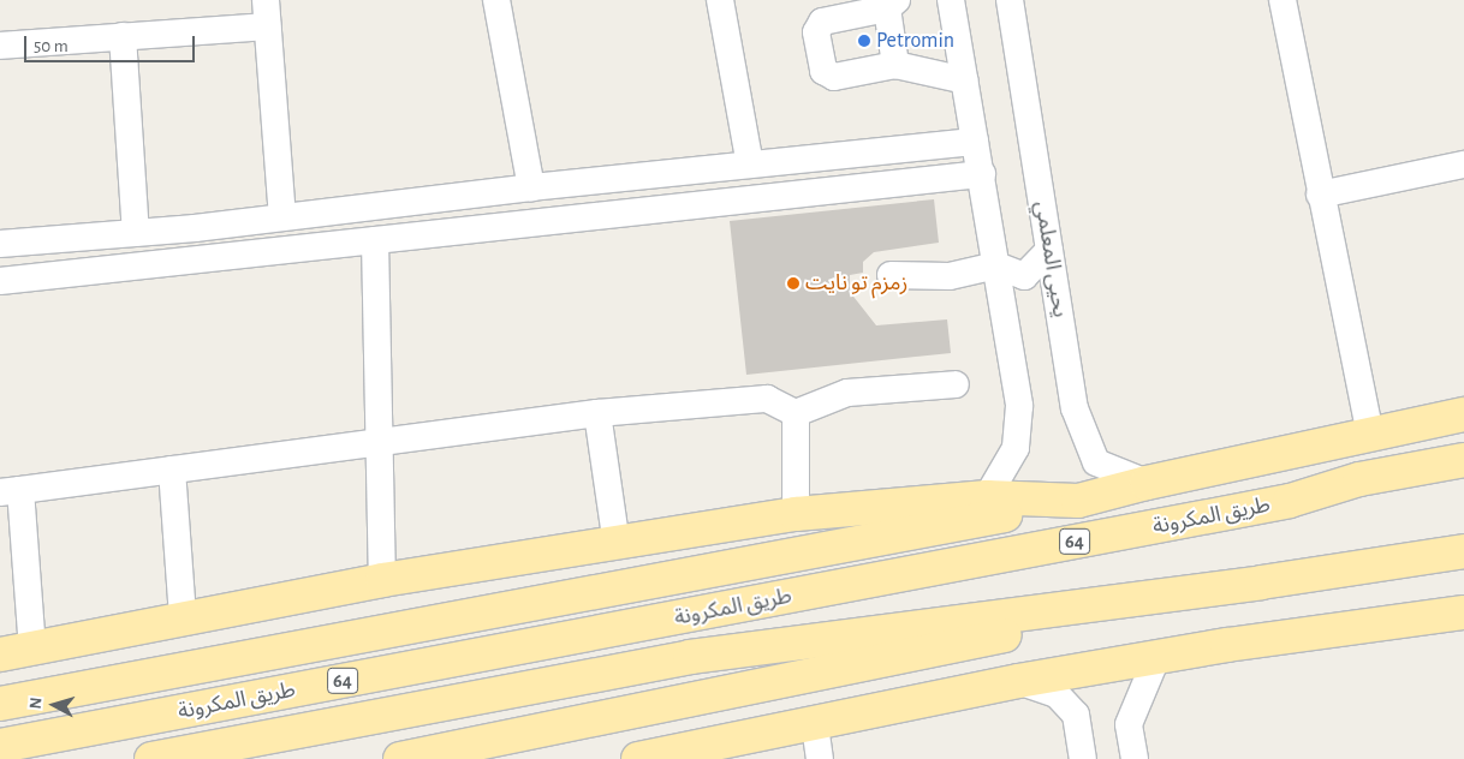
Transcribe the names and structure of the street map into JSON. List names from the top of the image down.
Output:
{
  "streets": {
    "main road": ["طريق المكرونة", "64"],
    "street": ["يحيى المعلمي"]
  },
  "places": ["Petromin", "زمزم تو نايت"],
  "scale_bar": "50 m",
  "north": "left"
}
